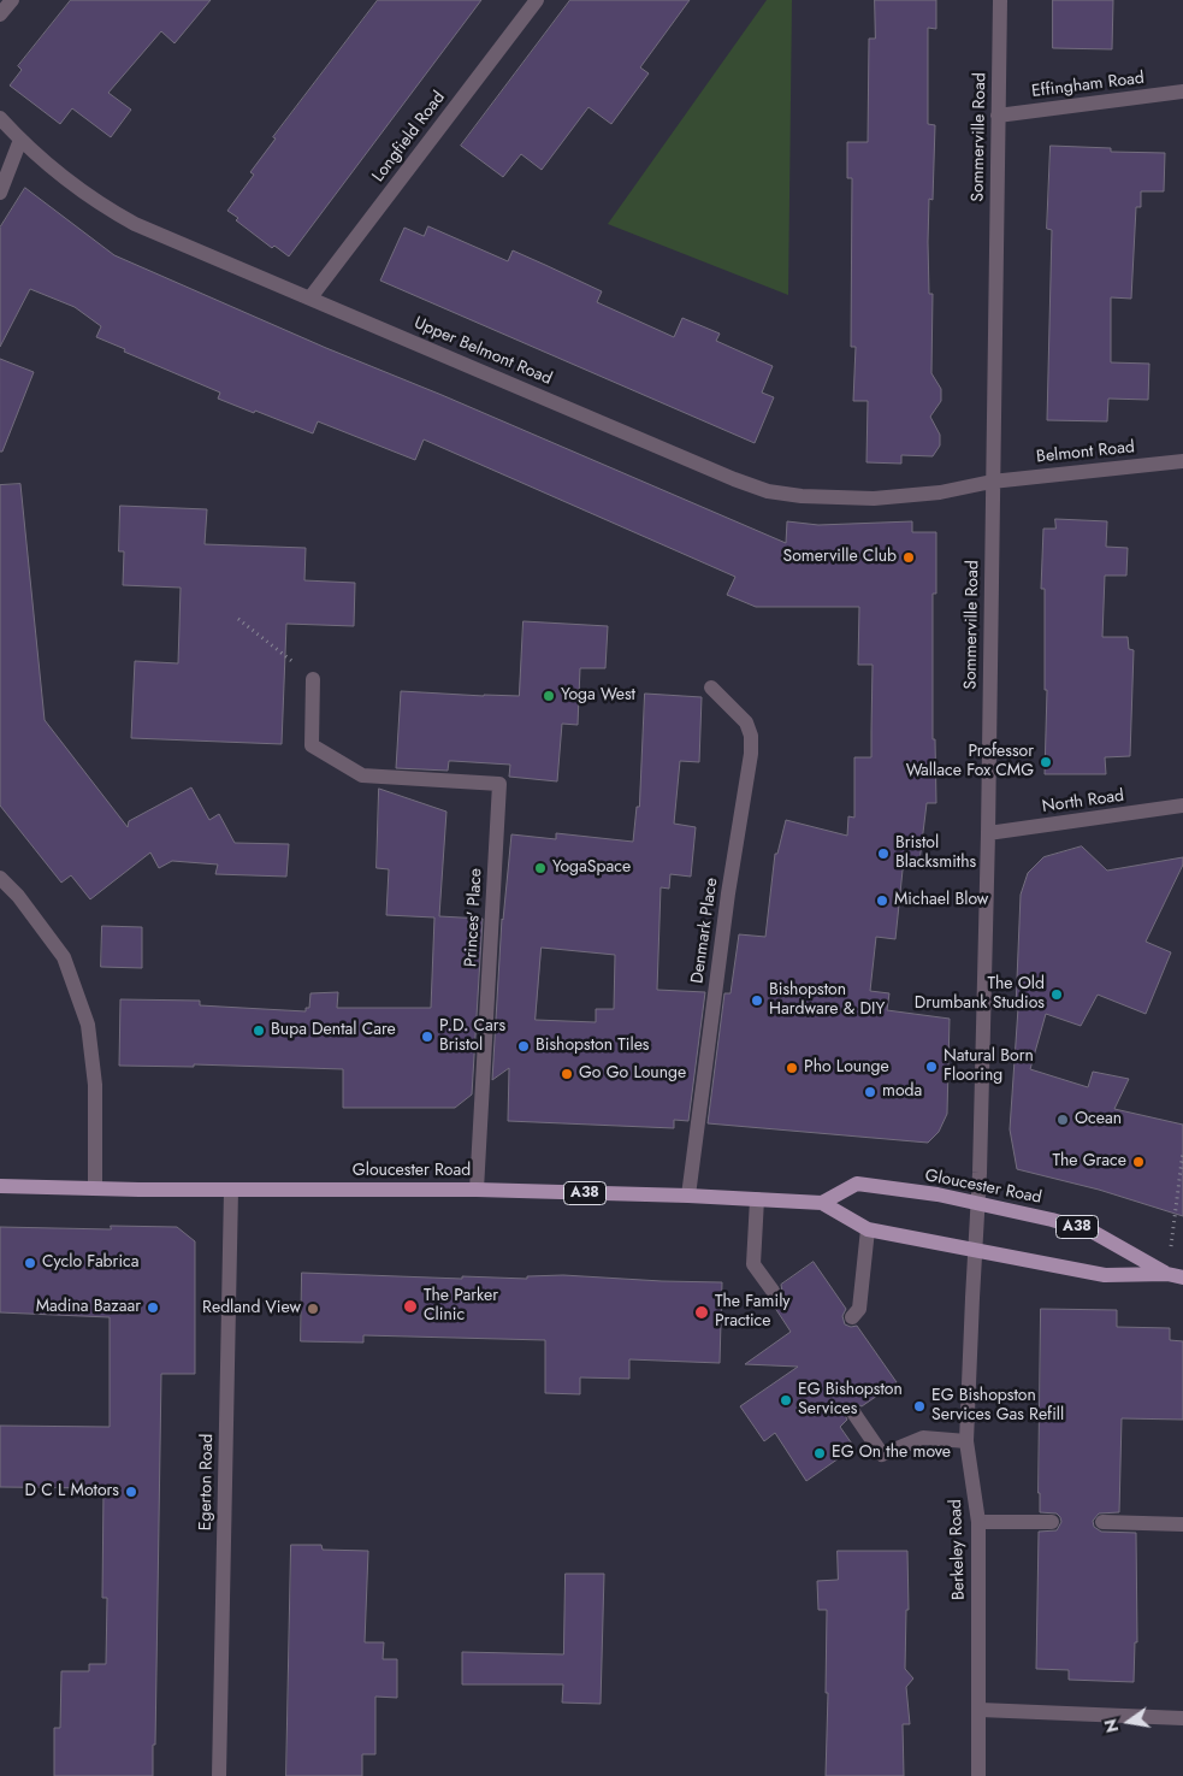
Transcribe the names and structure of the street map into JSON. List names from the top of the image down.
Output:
{
  "streets": {
    "main road": ["Gloucester Road", "A38"],
    "street": [
      "Effingham Road",
      "Longfield Road",
      "Sommerville Road",
      "Upper Belmont Road",
      "Belmont Road",
      "North Road",
      "Princes' Place",
      "Denmark Place",
      "Egerton Road",
      "Berkeley Road"
    ]
  },
  "crossings": [
    ["Effingham Road", "Sommerville Road"],
    ["Longfield Road", "Upper Belmont Road"],
    ["Sommerville Road", "Upper Belmont Road"],
    ["Sommerville Road", "Belmont Road"],
    ["Sommerville Road", "North Road"],
    ["Sommerville Road", "Gloucester Road"],
    ["Sommerville Road", "Berkeley Road"],
    ["Upper Belmont Road", "Belmont Road"],
    ["Princes' Place", "Gloucester Road"],
    ["Denmark Place", "Gloucester Road"],
    ["Gloucester Road", "Egerton Road"],
    ["Gloucester Road", "Berkeley Road"]
  ],
  "places": [
    "Somerville Club",
    "Yoga West",
    "Professor Wallace Fox CMG",
    "Bristol Blacksmiths",
    "YogaSpace",
    "Michael Blow",
    "The Old Drumbank Studios",
    "Bishopston Hardware & DIY",
    "Bupa Dental Care",
    "P.D. Cars Bristol",
    "Bishopston Tiles",
    "Natural Born Flooring",
    "Pho Lounge",
    "Go Go Lounge",
    "moda",
    "Ocean",
    "The Grace",
    "Cyclo Fabrica",
    "The Parker Clinic",
    "Madina Bazaar",
    "Redland View",
    "The Family Practice",
    "EG Bishopston Services",
    "EG Bishopston Services Gas Refill",
    "EG On the move",
    "D C L Motors"
  ],
  "north": "left"
}
